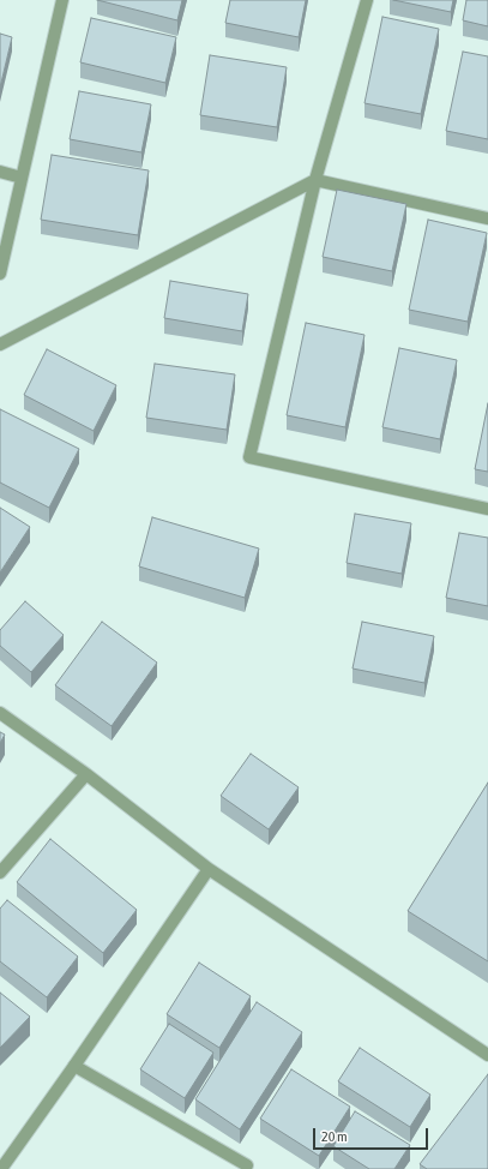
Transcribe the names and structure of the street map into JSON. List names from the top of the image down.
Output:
{
  "scale_bar": "20 m"
}
